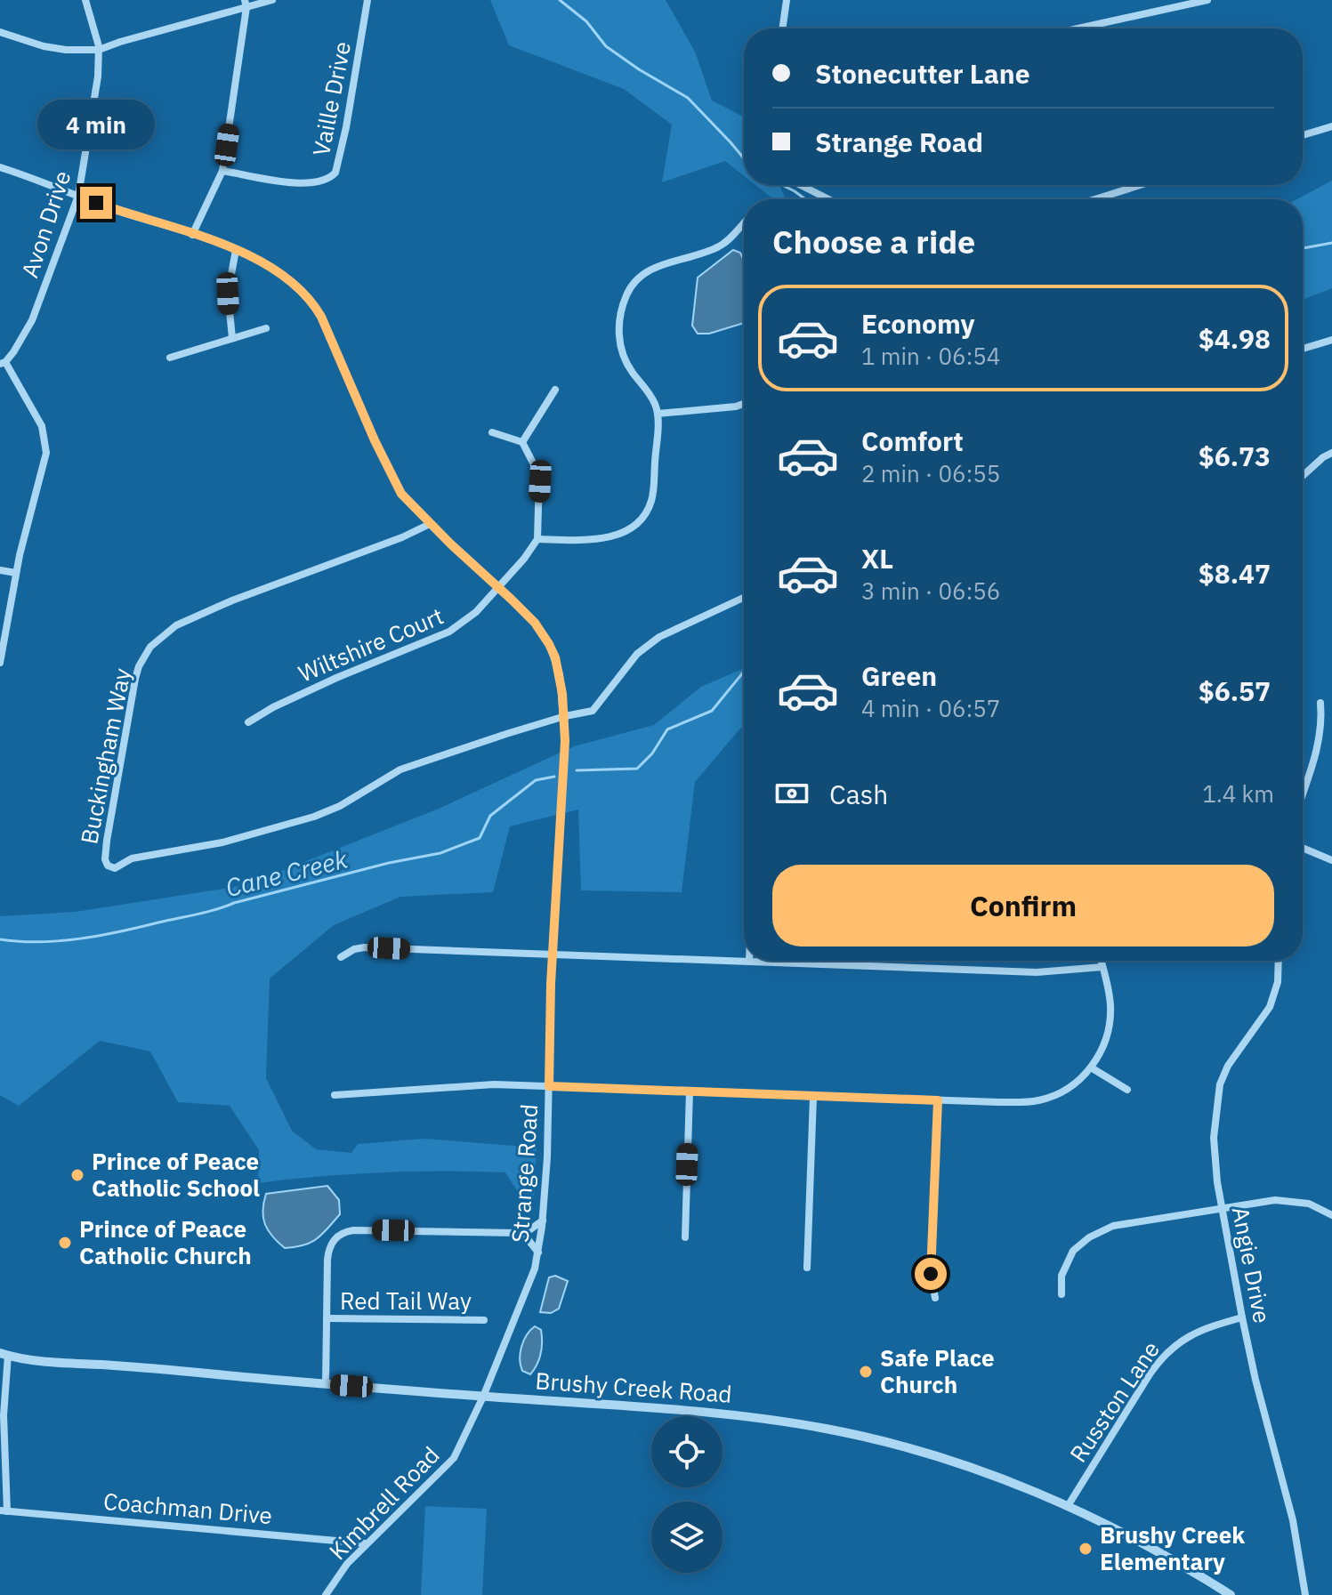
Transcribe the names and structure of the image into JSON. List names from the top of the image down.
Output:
{
  "streets": {
    "street": [
      "Vaille Drive",
      "Avon Drive",
      "Wiltshire Court",
      "Buckingham Way",
      "Strange Road",
      "Angie Drive",
      "Red Tail Way",
      "Brushy Creek Road",
      "Russton Lane",
      "Kimbrell Road",
      "Coachman Drive"
    ]
  },
  "crossings": [
    ["Avon Drive", "Strange Road"],
    ["Wiltshire Court", "Strange Road"],
    ["Buckingham Way", "Strange Road"],
    ["Strange Road", "Brushy Creek Road"],
    ["Strange Road", "Kimbrell Road"],
    ["Angie Drive", "Russton Lane"],
    ["Brushy Creek Road", "Russton Lane"],
    ["Brushy Creek Road", "Kimbrell Road"],
    ["Kimbrell Road", "Coachman Drive"]
  ],
  "water": ["Cane Creek"],
  "places": [
    "Prince of Peace Catholic School",
    "Prince of Peace Catholic Church",
    "Safe Place Church",
    "Brushy Creek Elementary"
  ],
  "page": {
    "banner": ["Stonecutter Lane", "Strange Road"],
    "bubble": "4 min",
    "heading": "Choose a ride",
    "list": [
      {
        "name": "Economy",
        "note": "1 min · 06:54",
        "value": "$4.98"
      },
      {
        "name": "Comfort",
        "note": "2 min · 06:55",
        "value": "$6.73"
      },
      {
        "name": "XL",
        "note": "3 min · 06:56",
        "value": "$8.47"
      },
      {
        "name": "Green",
        "note": "4 min · 06:57",
        "value": "$6.57"
      }
    ],
    "pay": ["Cash", "1.4 km"],
    "buttons": "Confirm"
  }
}
